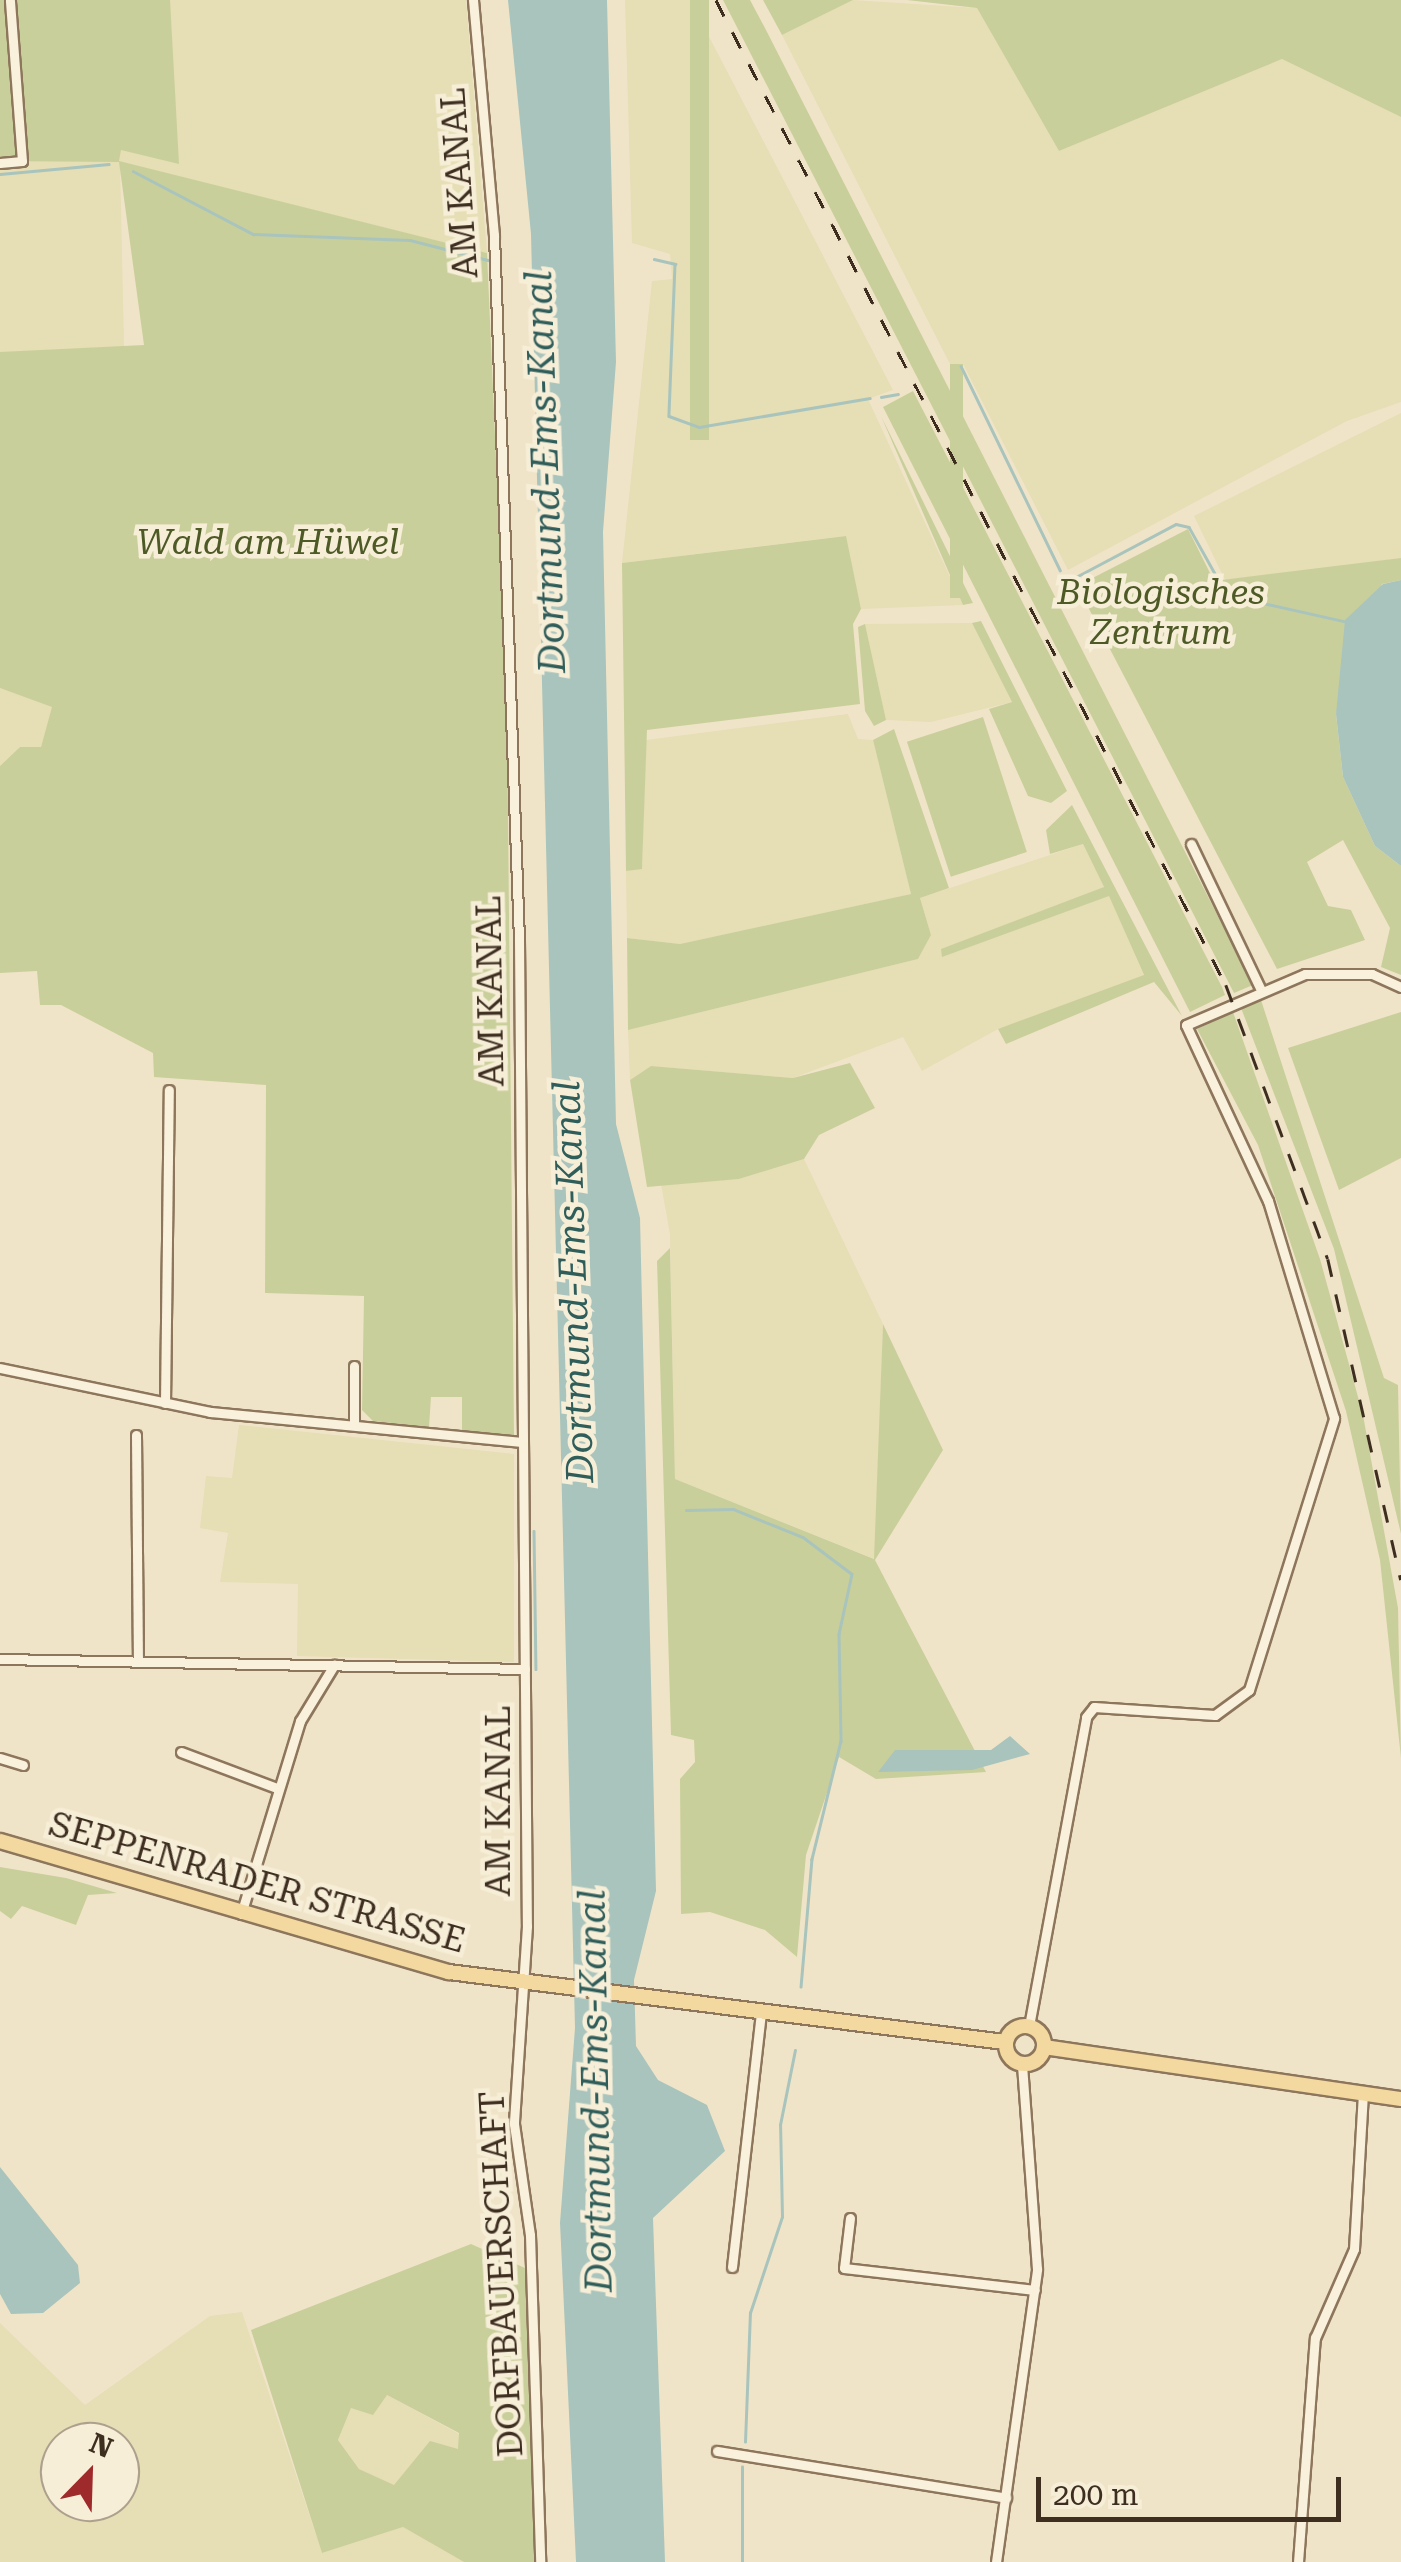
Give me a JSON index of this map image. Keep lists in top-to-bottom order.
{
  "streets": {
    "main road": ["SEPPENRADER STRASSE"],
    "street": ["AM KANAL", "DORFBAUERSCHAFT"]
  },
  "crossings": [
    ["AM KANAL", "SEPPENRADER STRASSE"],
    ["AM KANAL", "DORFBAUERSCHAFT"],
    ["SEPPENRADER STRASSE", "DORFBAUERSCHAFT"]
  ],
  "water": ["Dortmund-Ems-Kanal"],
  "parks": ["Wald am Hüwel", "Biologisches Zentrum"],
  "scale_bar": "200 m",
  "north": "top right"
}
